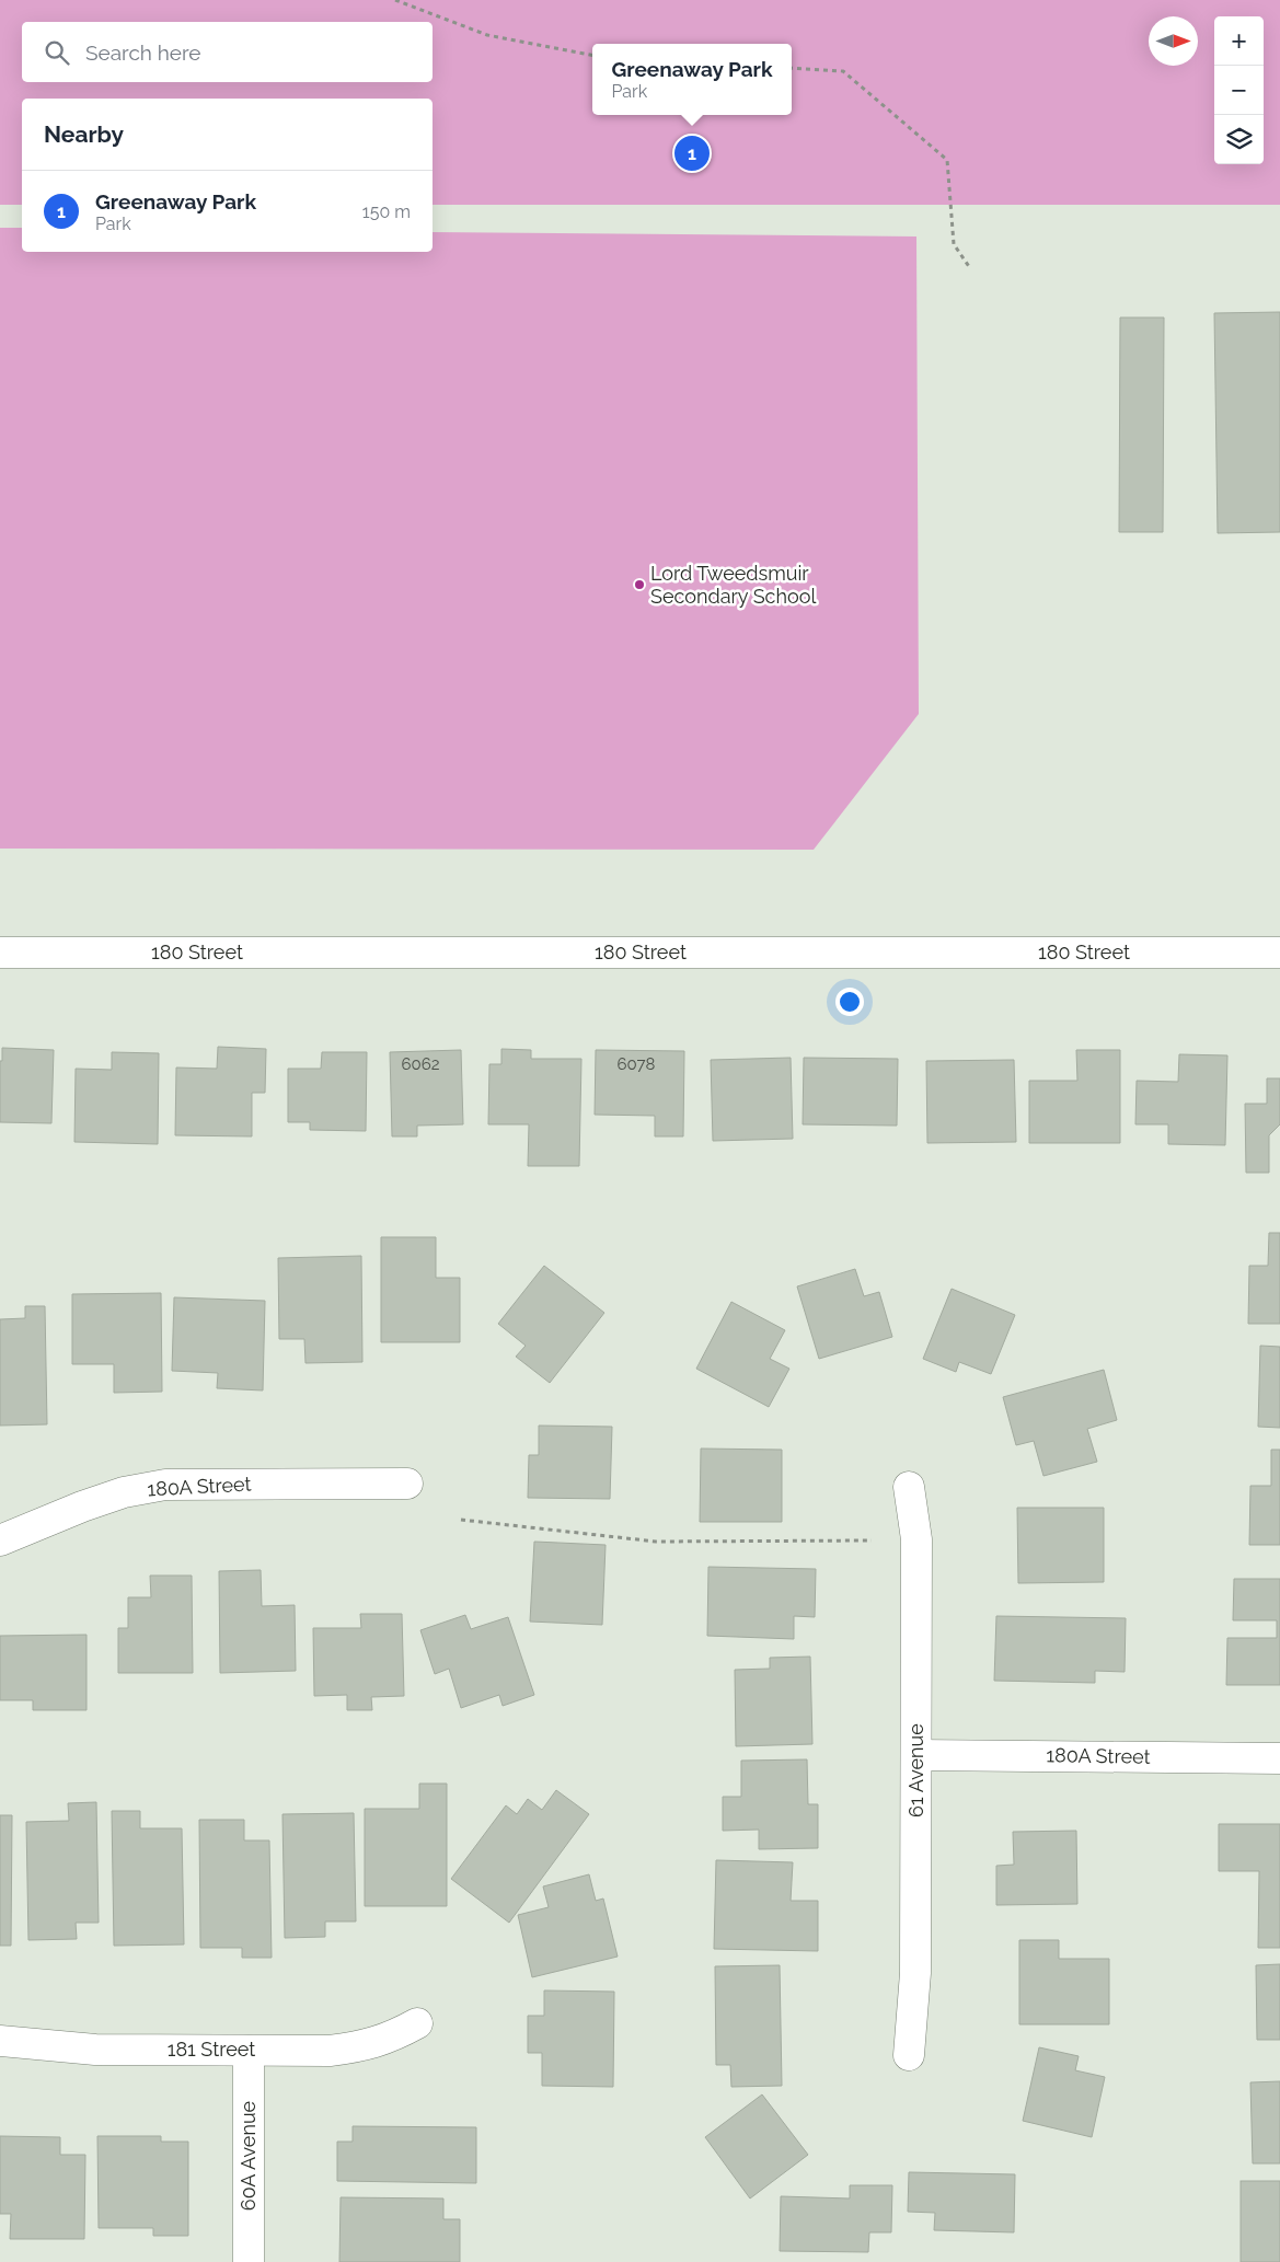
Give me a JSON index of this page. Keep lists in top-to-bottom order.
{
  "streets": {
    "street": [
      "180 Street",
      "180A Street",
      "61 Avenue",
      "181 Street",
      "60A Avenue"
    ]
  },
  "crossings": [
    ["180A Street", "61 Avenue"],
    ["181 Street", "60A Avenue"]
  ],
  "places": ["Lord Tweedsmuir Secondary School"],
  "house_numbers": ["6062", "6078"],
  "north": "right",
  "page": {
    "map_buttons": ["+", "−"],
    "search": "Search here",
    "popup": ["Greenaway Park", "Park"],
    "heading": "Nearby",
    "pins": "1",
    "list": [
      {
        "mark": "1",
        "name": "Greenaway Park",
        "note": "Park",
        "value": "150 m"
      }
    ]
  }
}
